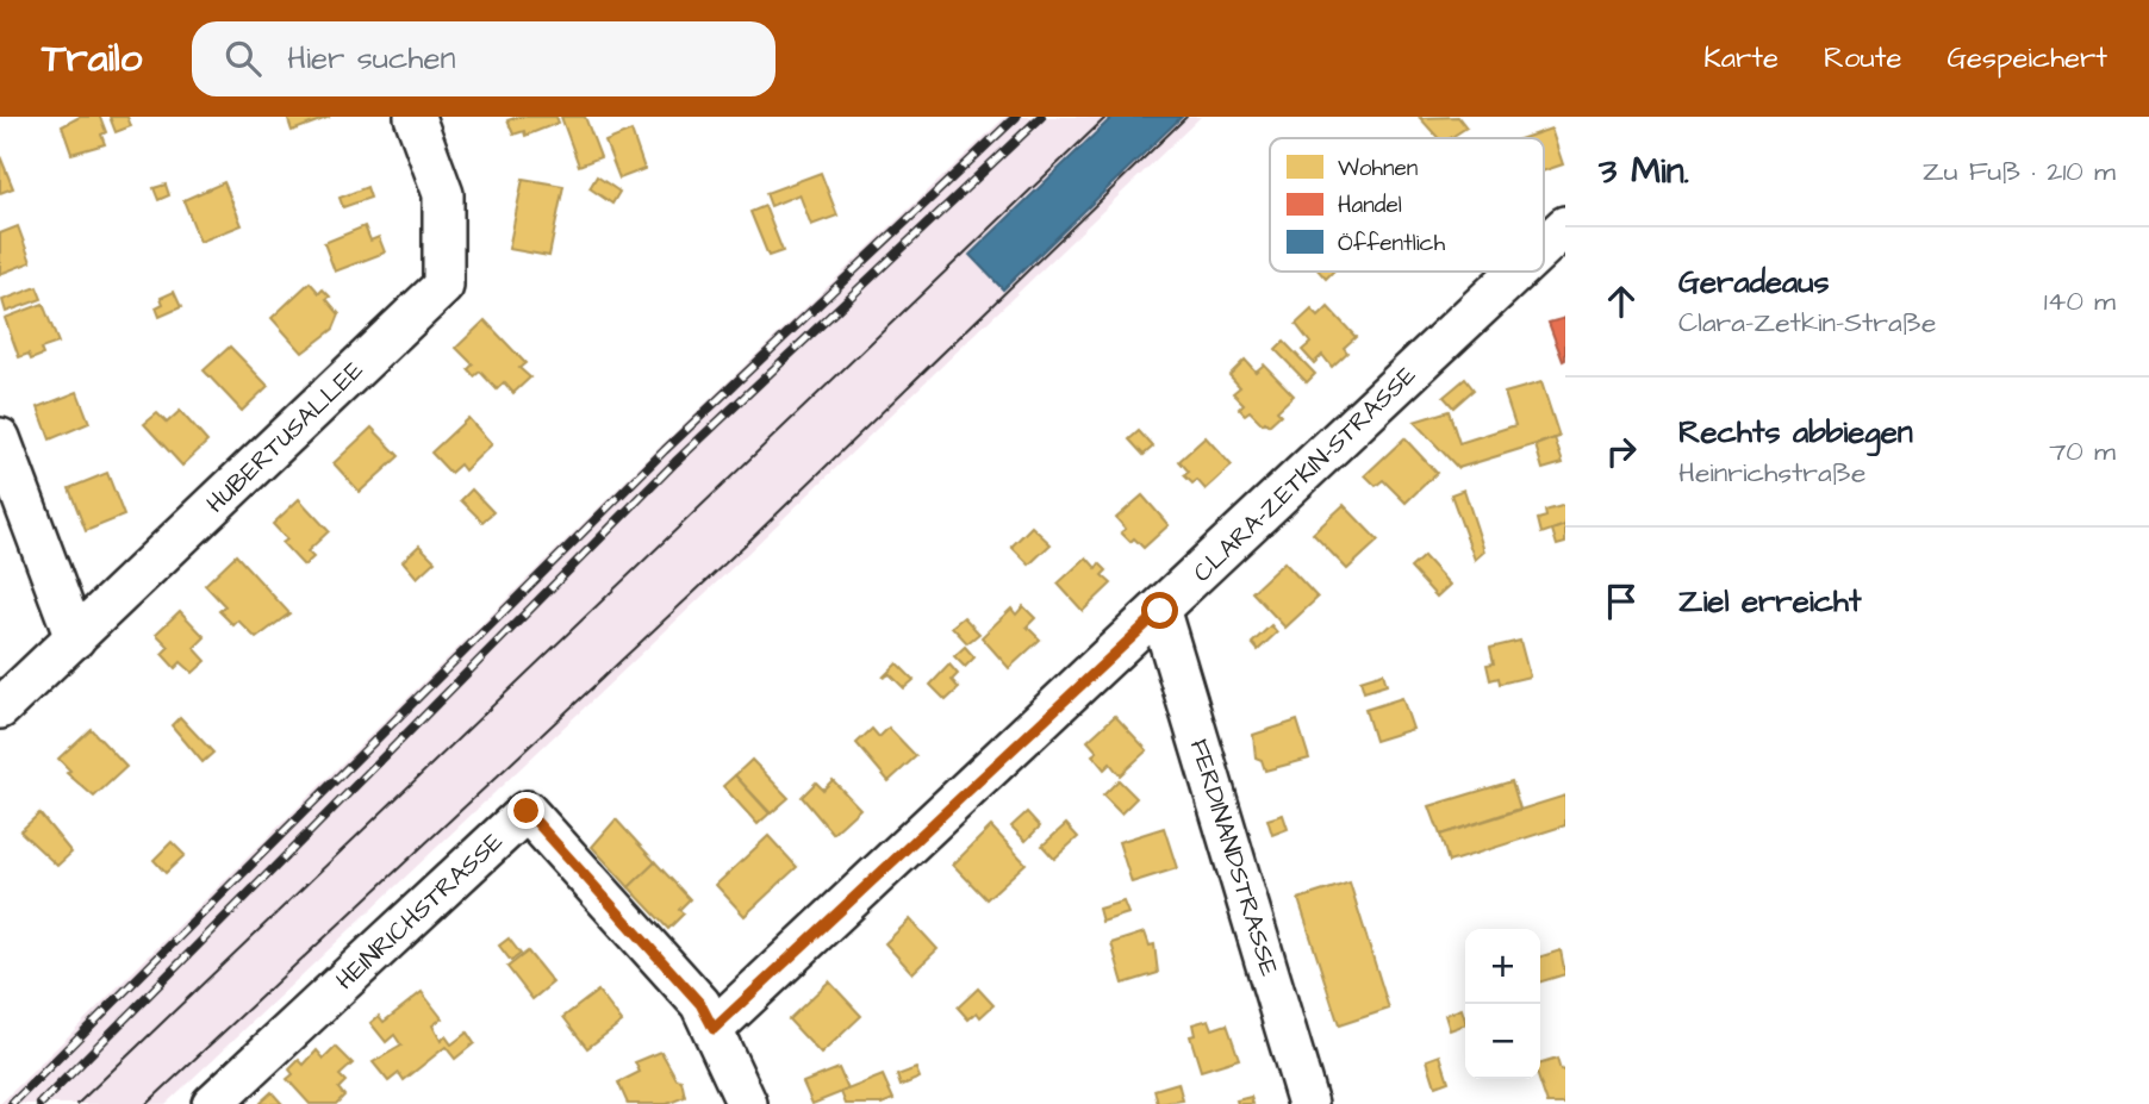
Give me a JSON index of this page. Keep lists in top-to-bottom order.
{
  "streets": {
    "street": [
      "HUBERTUSALLEE",
      "CLARA-ZETKIN-STRASSE",
      "FERDINANDSTRASSE",
      "HEINRICHSTRASSE"
    ]
  },
  "crossings": [
    ["CLARA-ZETKIN-STRASSE", "FERDINANDSTRASSE"],
    ["CLARA-ZETKIN-STRASSE", "HEINRICHSTRASSE"]
  ],
  "legend": ["Wohnen", "Handel", "Öffentlich"],
  "page": {
    "header": "Trailo",
    "search": "Hier suchen",
    "nav": ["Karte", "Route", "Gespeichert"],
    "heading": ["3 Min.", "Zu Fuß · 210 m"],
    "list": [
      ["Geradeaus", "Clara-Zetkin-Straße", "140 m"],
      ["Rechts abbiegen", "Heinrichstraße", "70 m"],
      "Ziel erreicht"
    ],
    "map_buttons": ["+", "−"]
  }
}
